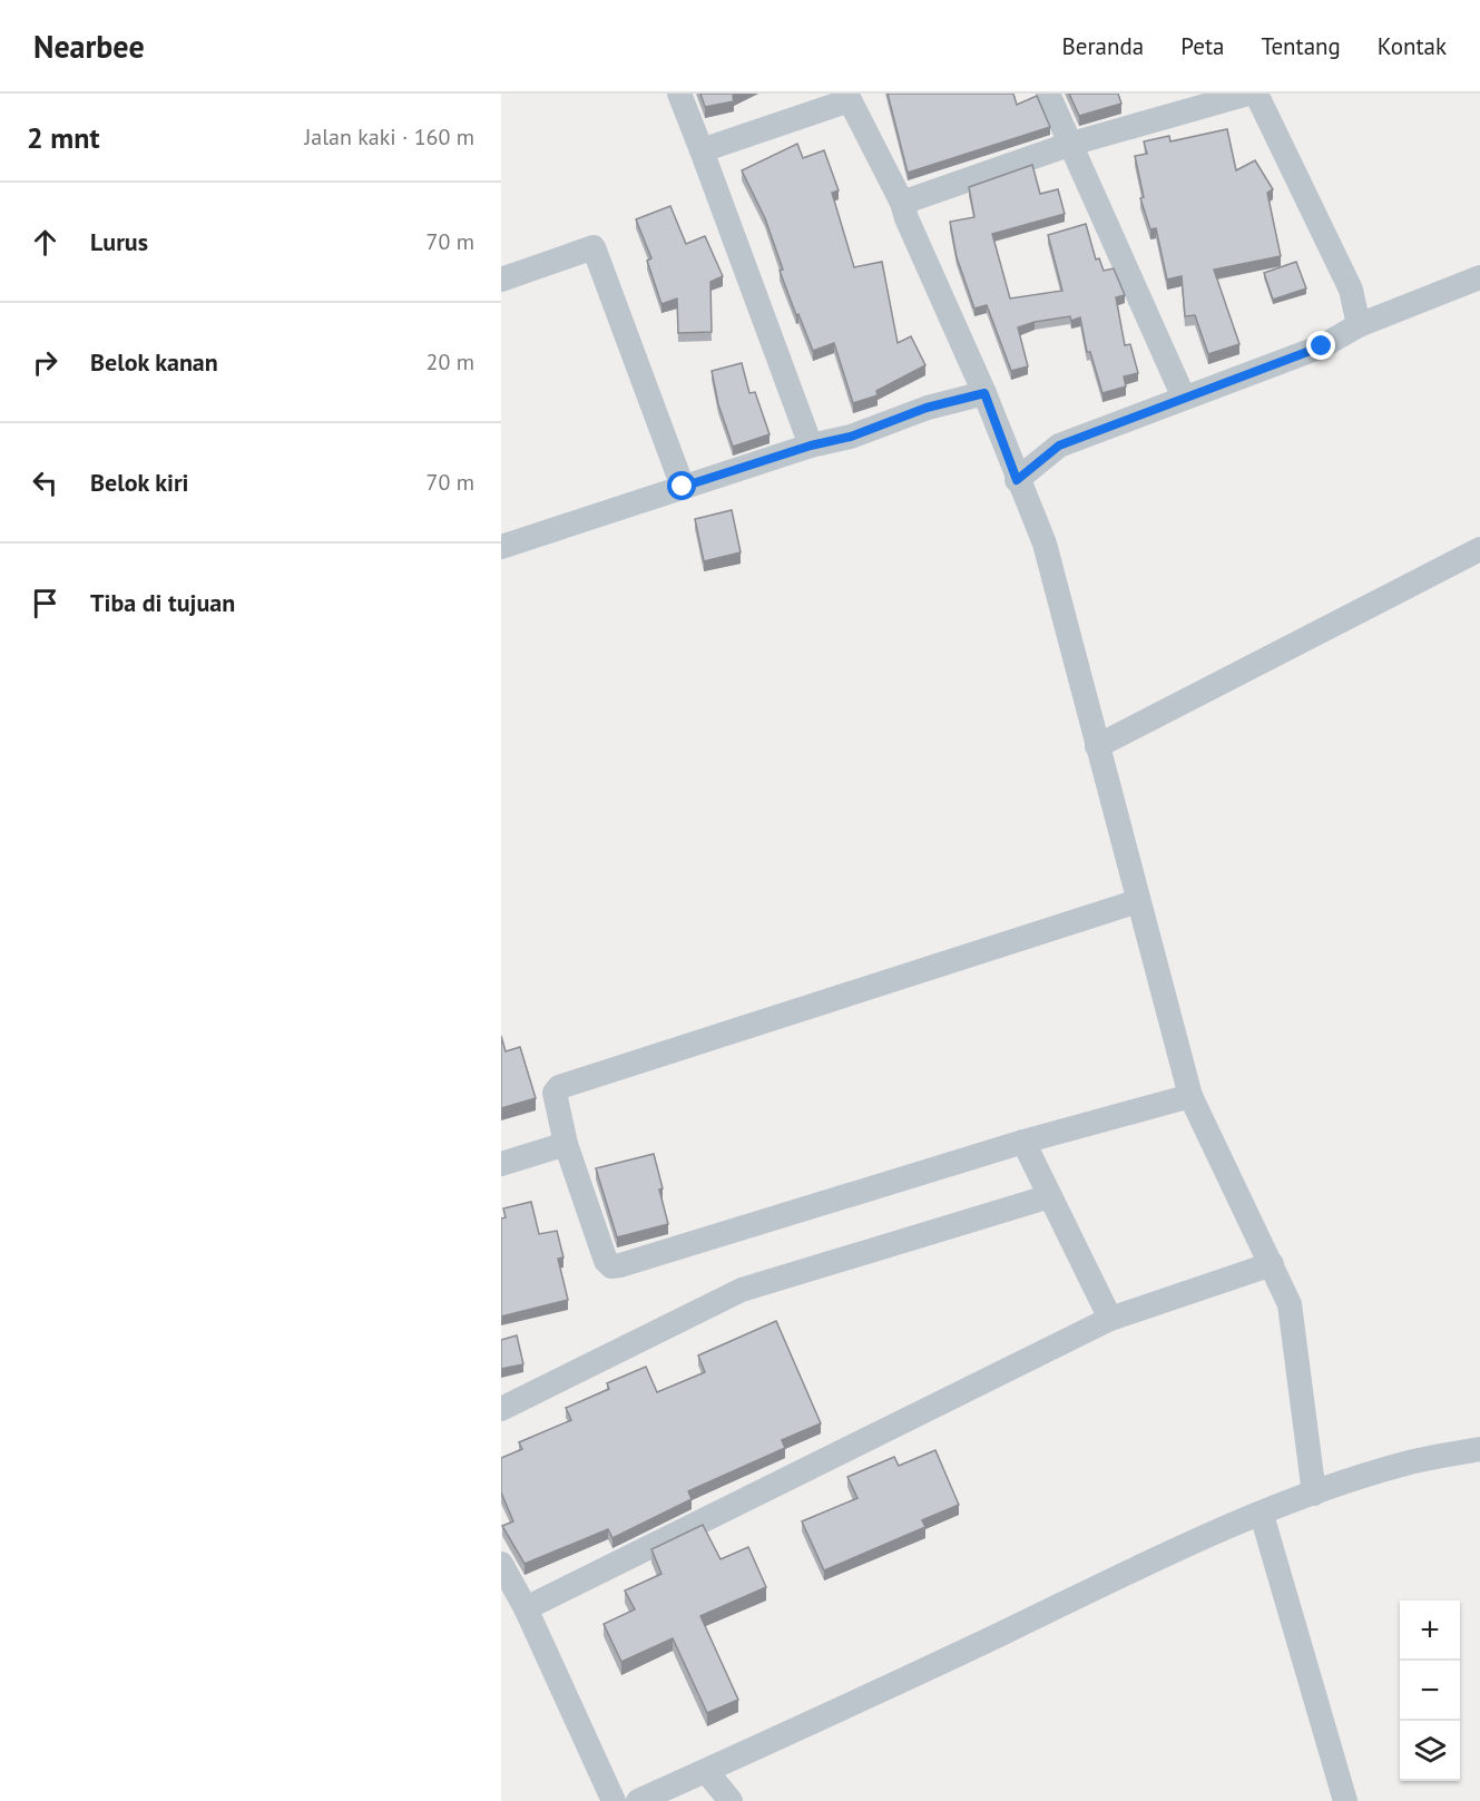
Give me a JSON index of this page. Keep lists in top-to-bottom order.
{
  "page": {
    "header": "Nearbee",
    "nav": [
      "Beranda",
      "Peta",
      "Tentang",
      "Kontak"
    ],
    "heading": ["2 mnt", "Jalan kaki · 160 m"],
    "list": [
      ["Lurus", "70 m"],
      ["Belok kanan", "20 m"],
      ["Belok kiri", "70 m"],
      "Tiba di tujuan"
    ],
    "map_buttons": ["+", "−"]
  }
}
